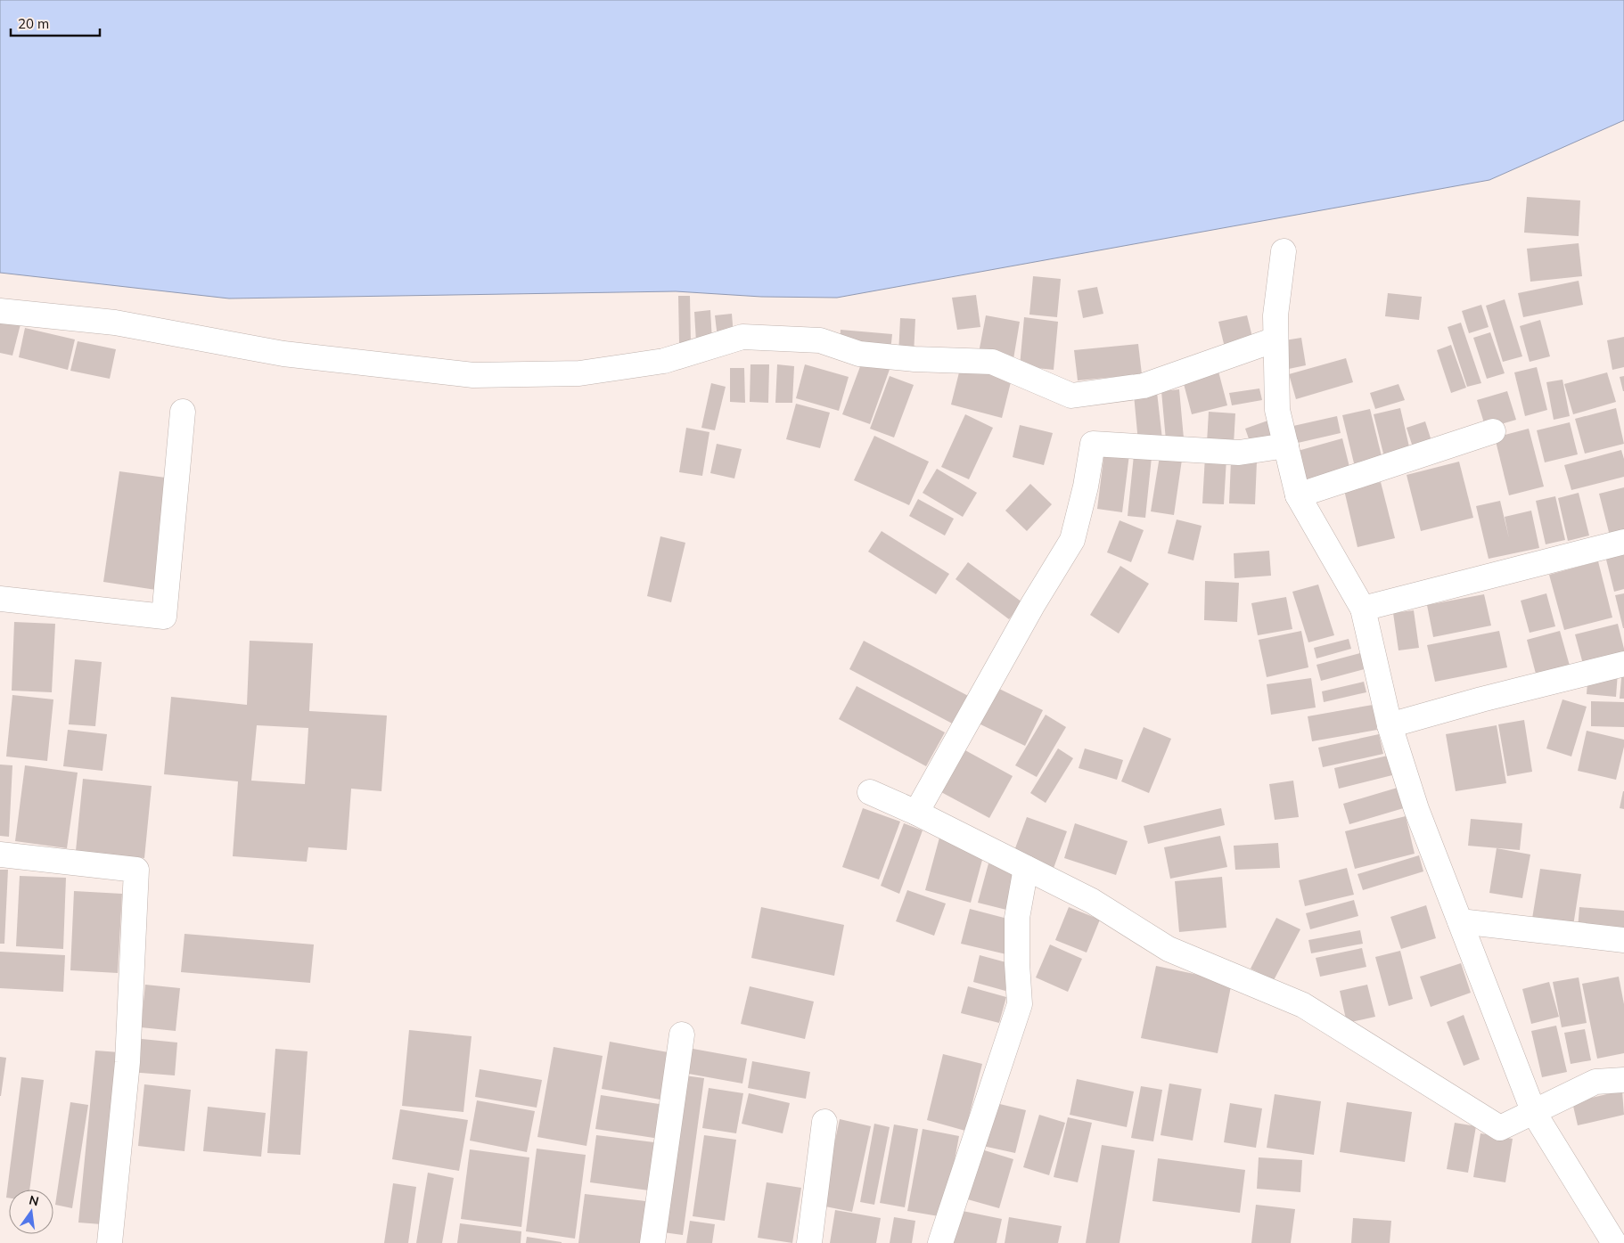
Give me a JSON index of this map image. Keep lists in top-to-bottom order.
{
  "scale_bar": "20 m",
  "north": "top"
}
